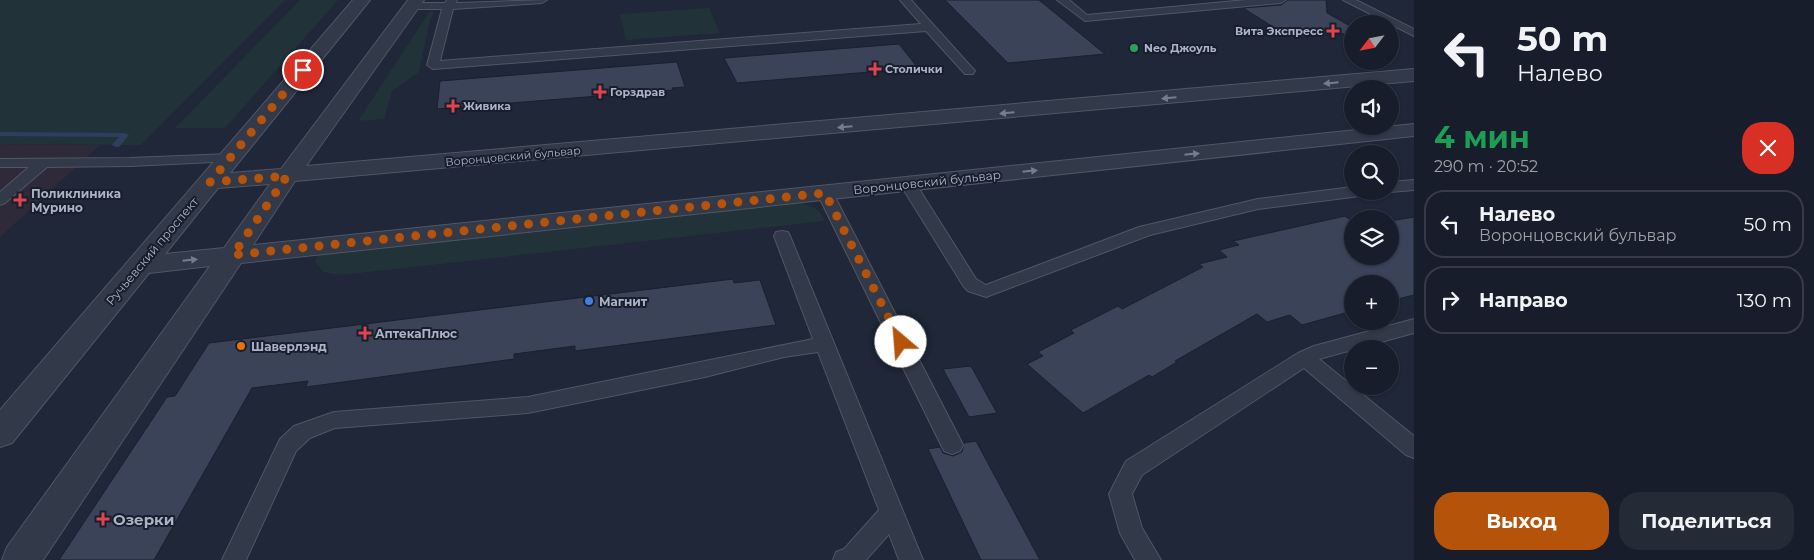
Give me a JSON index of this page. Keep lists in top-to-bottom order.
{
  "streets": {
    "street": ["Воронцовский бульвар", "Ручьевский проспект"]
  },
  "crossings": [
    ["Воронцовский бульвар", "Ручьевский проспект"]
  ],
  "places": {
    "health": [
      "Вита Экспресс",
      "Столички",
      "Горздрав",
      "Живика",
      "Поликлиника Мурино",
      "АптекаПлюс",
      "Озерки"
    ],
    "other": ["Neo Джоуль", "Магнит", "Шаверлэнд"]
  },
  "north": "bottom left",
  "page": {
    "turn": ["50 m", "Налево"],
    "map_buttons": ["+", "−"],
    "heading": ["4 мин", "290 m · 20:52"],
    "list": [
      {
        "name": "Налево",
        "note": "Воронцовский бульвар",
        "value": "50 m"
      },
      {
        "name": "Направо",
        "value": "130 m"
      }
    ],
    "buttons": ["Выход", "Поделиться"]
  }
}
